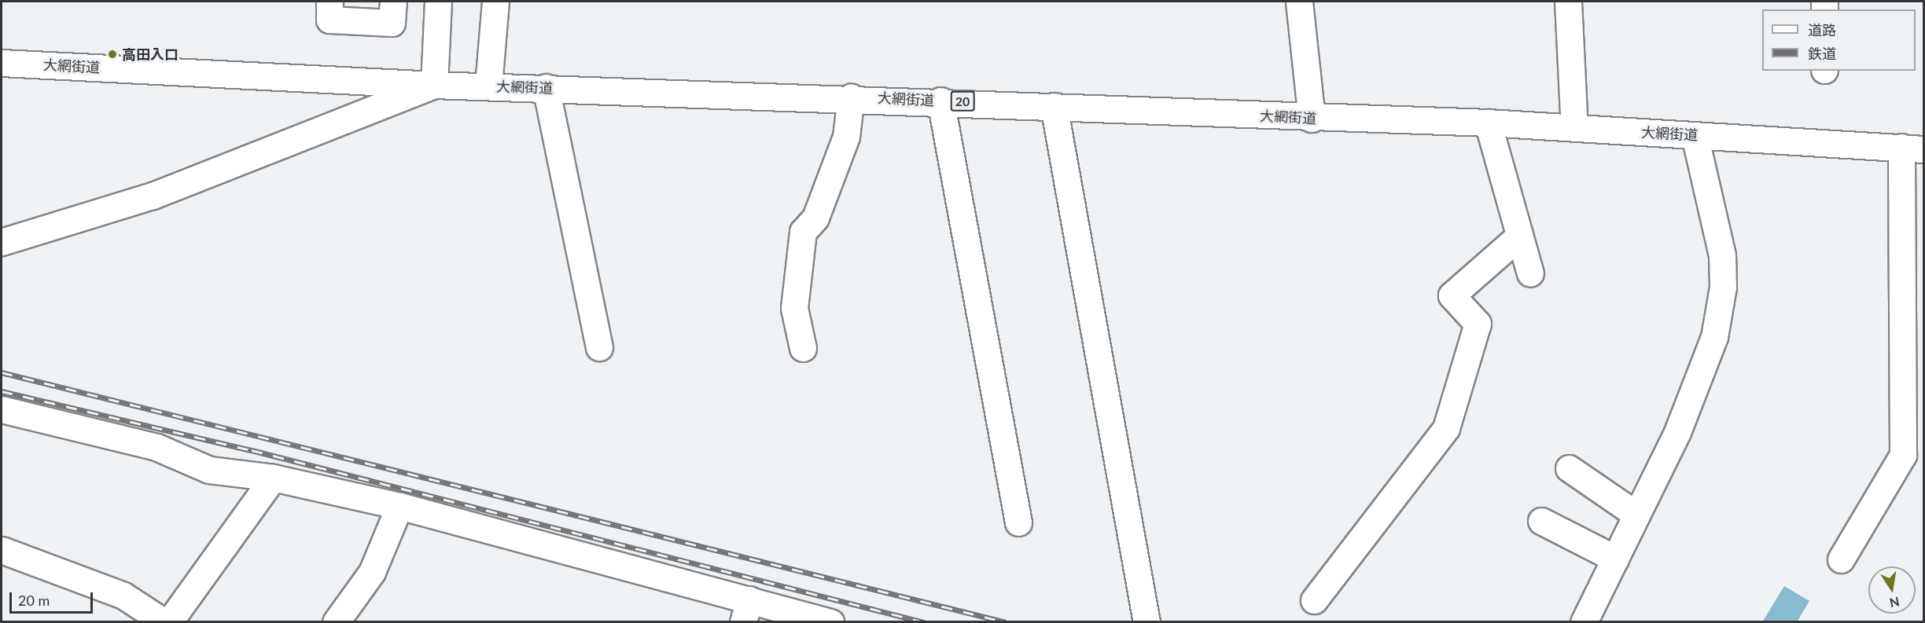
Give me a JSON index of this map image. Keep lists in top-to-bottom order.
{
  "streets": {
    "street": ["大網街道", "20"]
  },
  "places": ["高田入口"],
  "legend": ["道路", "鉄道"],
  "scale_bar": "20 m",
  "north": "bottom"
}
